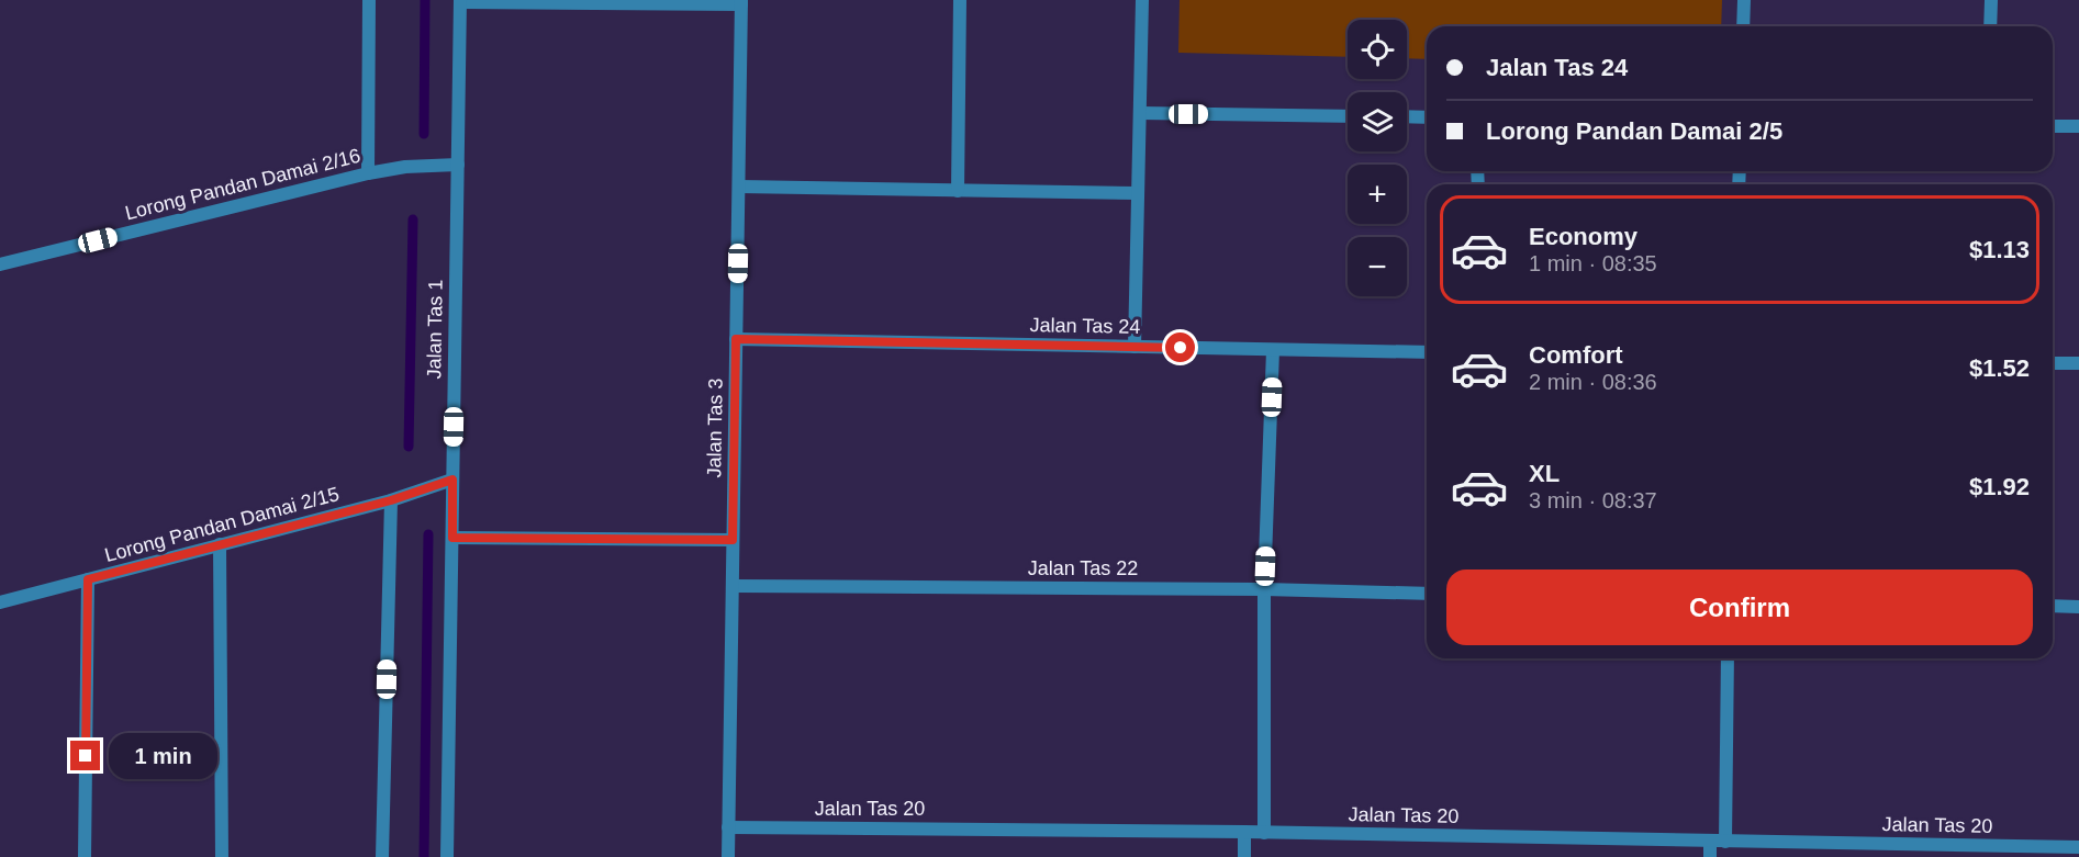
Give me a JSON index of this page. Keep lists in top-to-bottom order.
{
  "streets": {
    "street": [
      "Lorong Pandan Damai 2/16",
      "Jalan Tas 24",
      "Jalan Tas 1",
      "Jalan Tas 3",
      "Lorong Pandan Damai 2/15",
      "Jalan Tas 22",
      "Jalan Tas 20"
    ]
  },
  "crossings": [
    ["Lorong Pandan Damai 2/16", "Jalan Tas 1"],
    ["Jalan Tas 24", "Jalan Tas 3"],
    ["Jalan Tas 1", "Lorong Pandan Damai 2/15"],
    ["Jalan Tas 3", "Jalan Tas 22"],
    ["Jalan Tas 3", "Jalan Tas 20"]
  ],
  "page": {
    "map_buttons": ["+", "−"],
    "banner": ["Jalan Tas 24", "Lorong Pandan Damai 2/5"],
    "list": [
      {
        "name": "Economy",
        "note": "1 min · 08:35",
        "value": "$1.13"
      },
      {
        "name": "Comfort",
        "note": "2 min · 08:36",
        "value": "$1.52"
      },
      {
        "name": "XL",
        "note": "3 min · 08:37",
        "value": "$1.92"
      }
    ],
    "buttons": "Confirm",
    "bubble": "1 min"
  }
}
